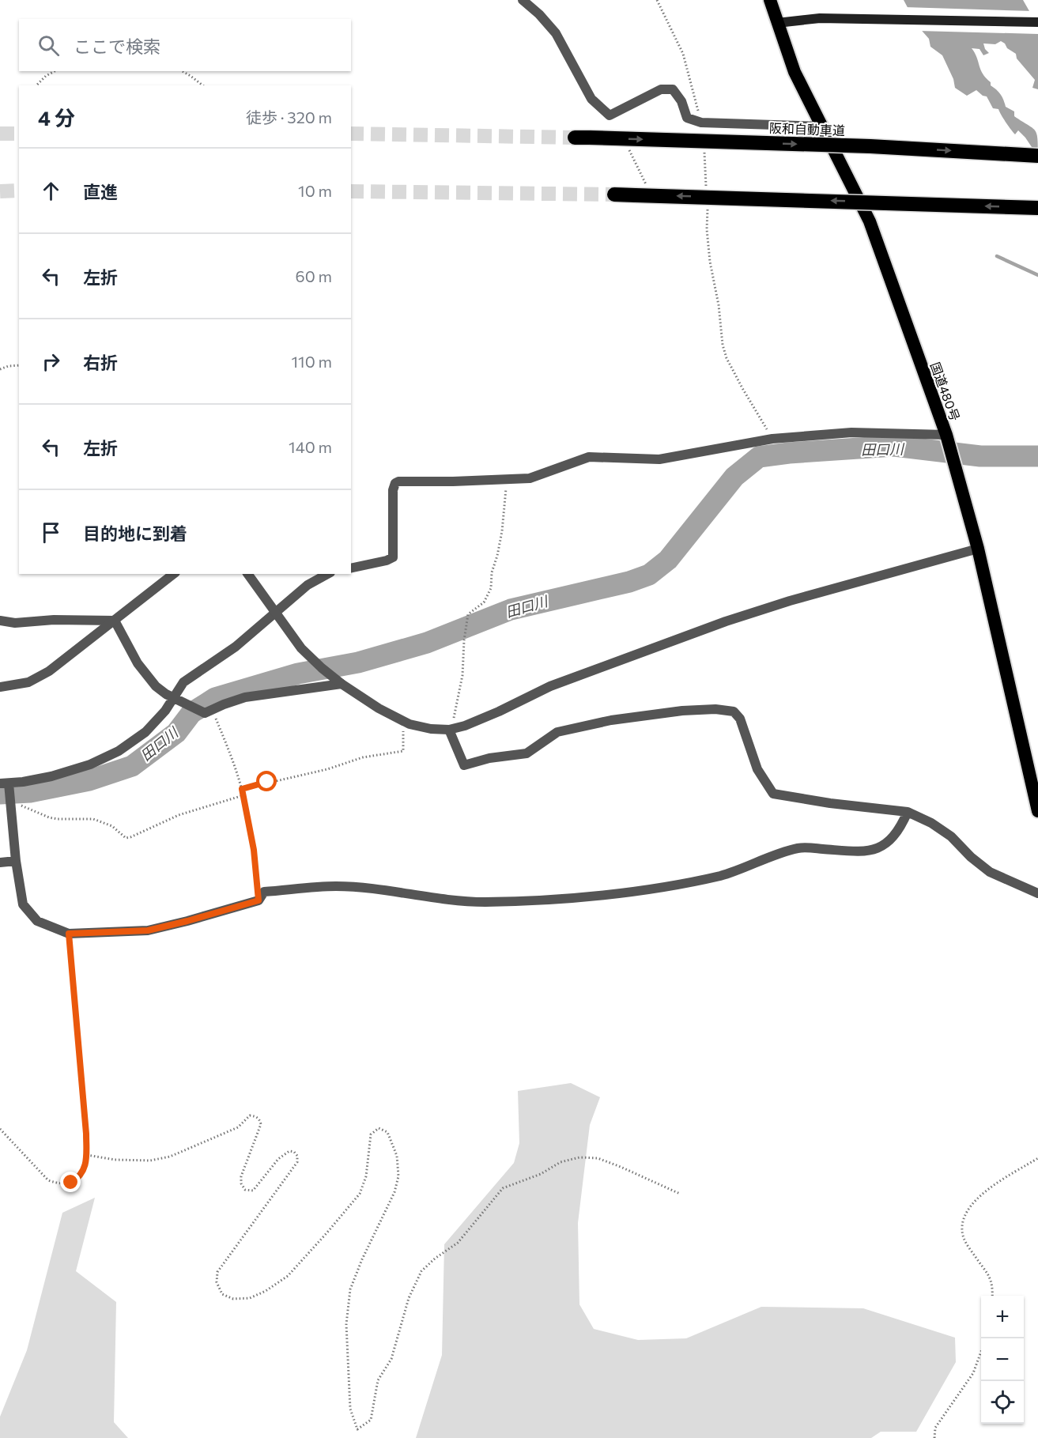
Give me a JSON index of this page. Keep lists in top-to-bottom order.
{
  "streets": {
    "highway": ["阪和自動車道", "国道480号"]
  },
  "water": ["田口川"],
  "page": {
    "search": "ここで検索",
    "heading": ["4 分", "徒歩 · 320 m"],
    "list": [
      ["直進", "10 m"],
      ["左折", "60 m"],
      ["右折", "110 m"],
      ["左折", "140 m"],
      "目的地に到着"
    ],
    "map_buttons": ["+", "−"]
  }
}
